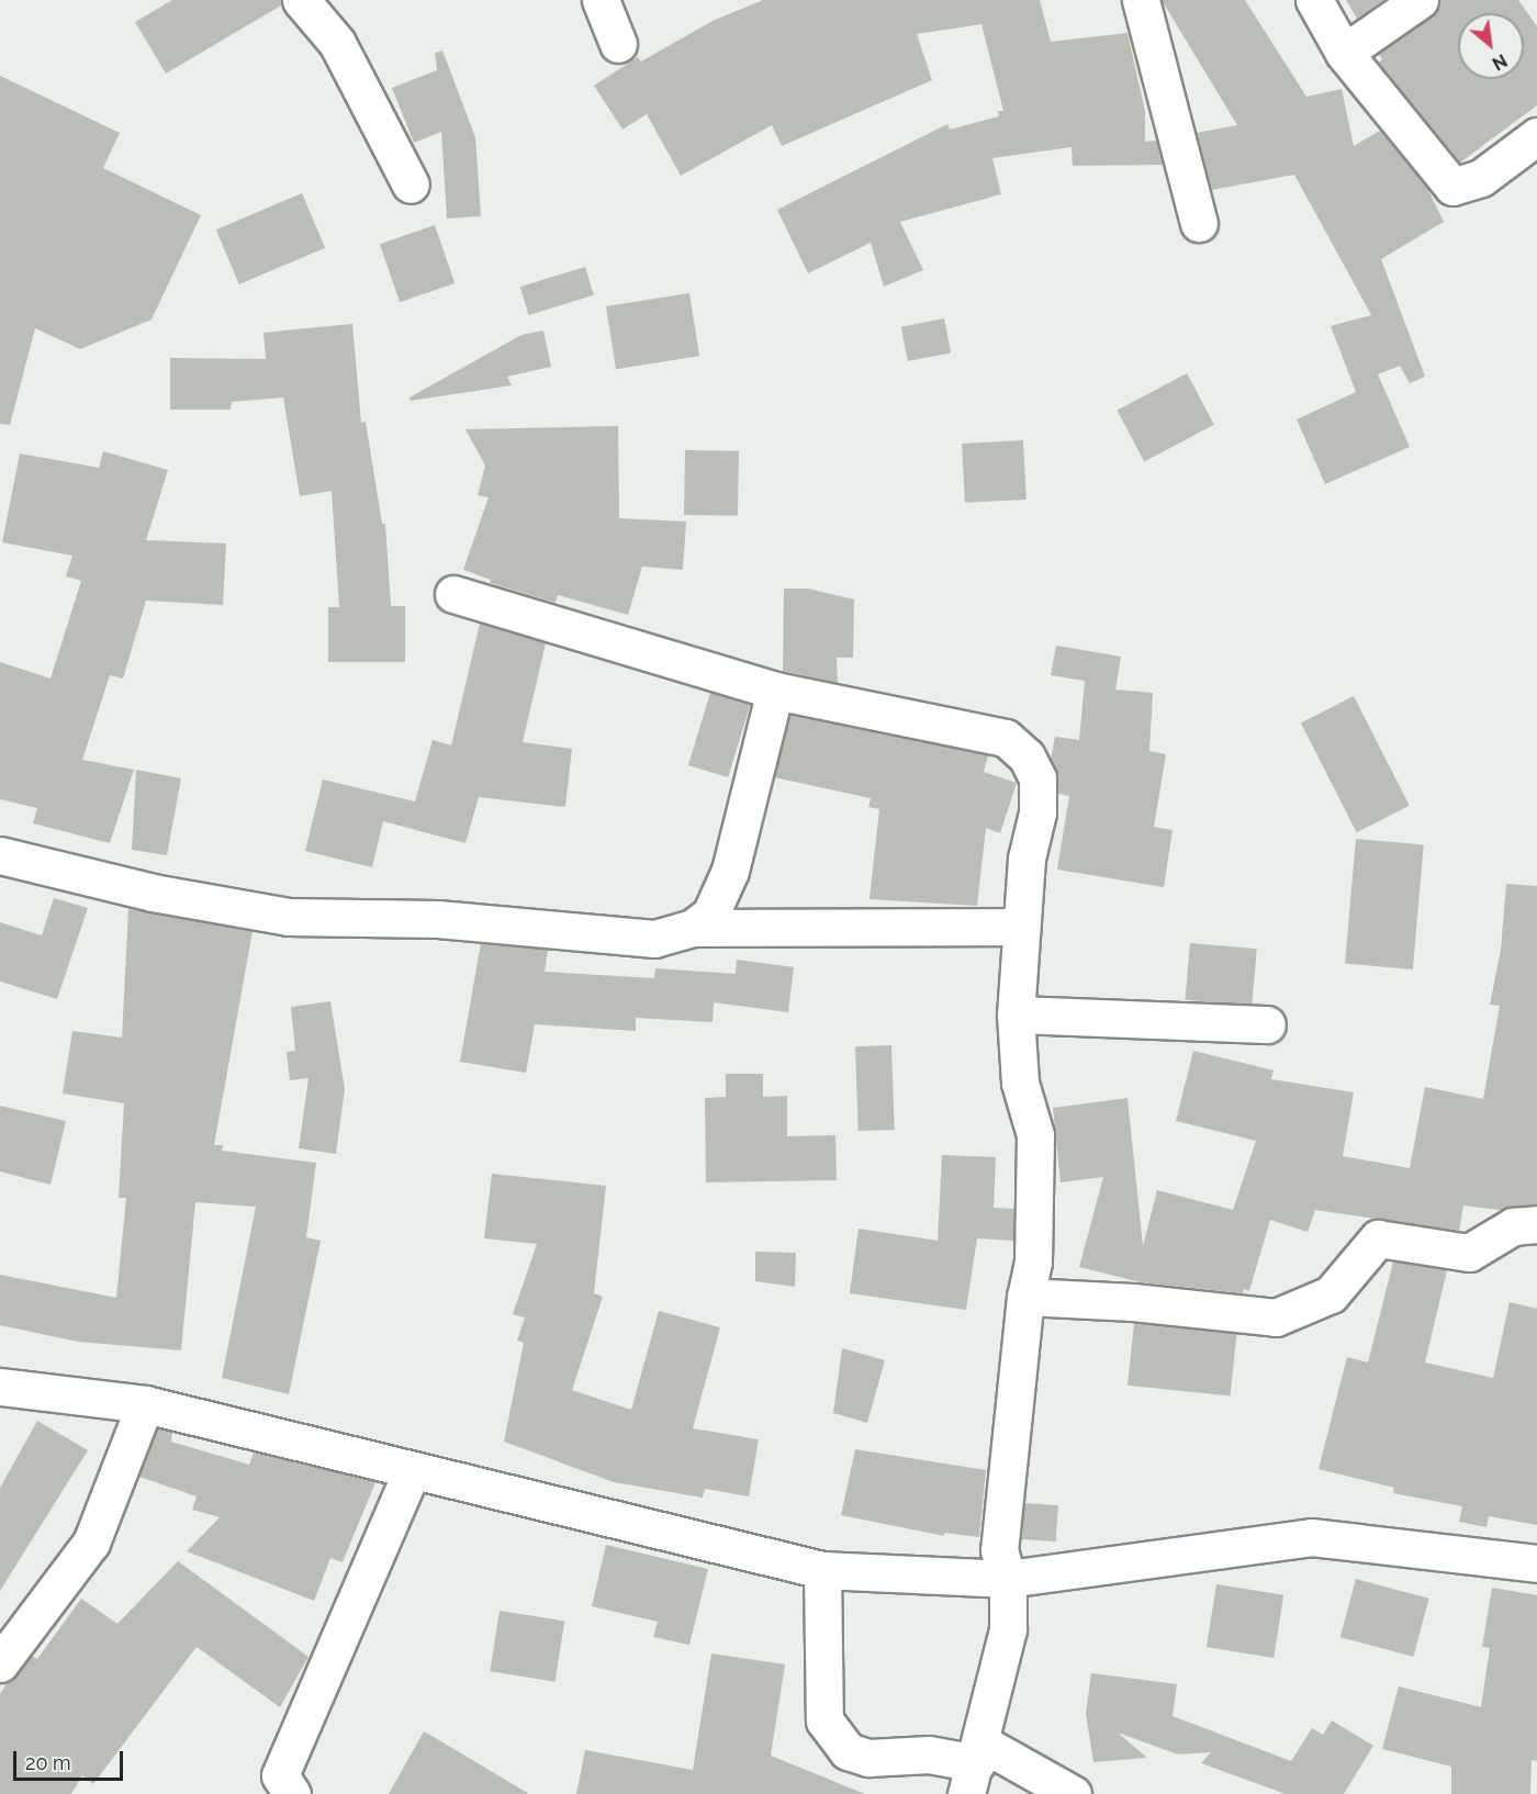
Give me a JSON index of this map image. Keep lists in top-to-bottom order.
{
  "scale_bar": "20 m",
  "north": "bottom right"
}
